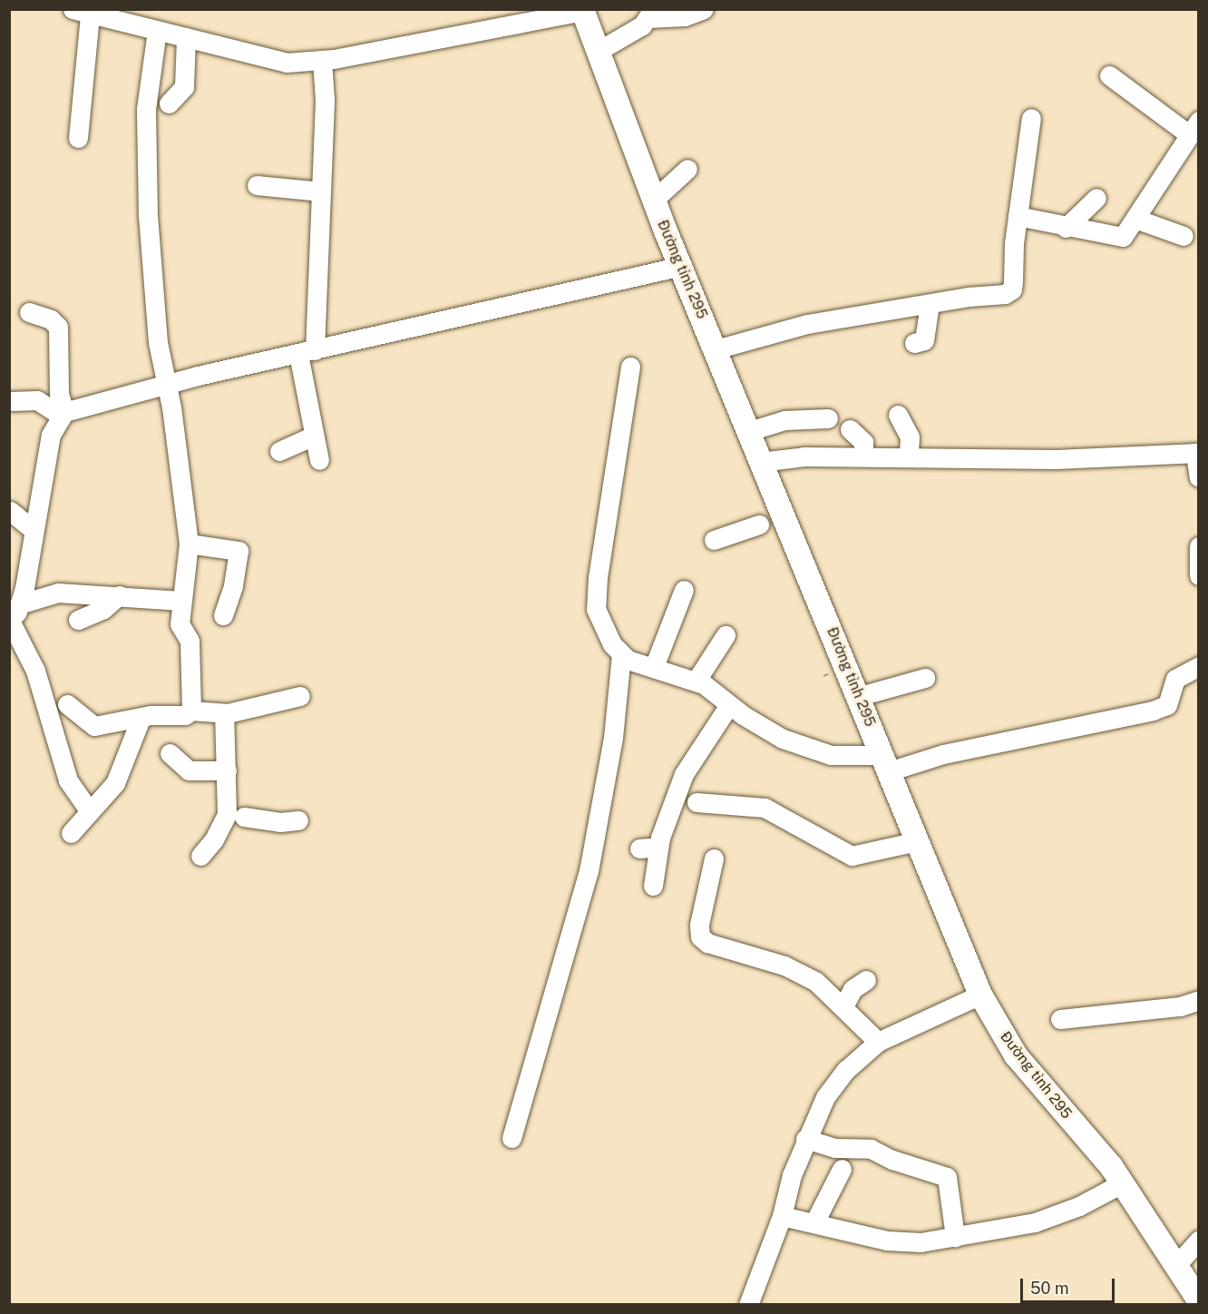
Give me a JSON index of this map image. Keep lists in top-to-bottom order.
{
  "streets": {
    "main road": ["Đường tỉnh 295"]
  },
  "scale_bar": "50 m"
}
